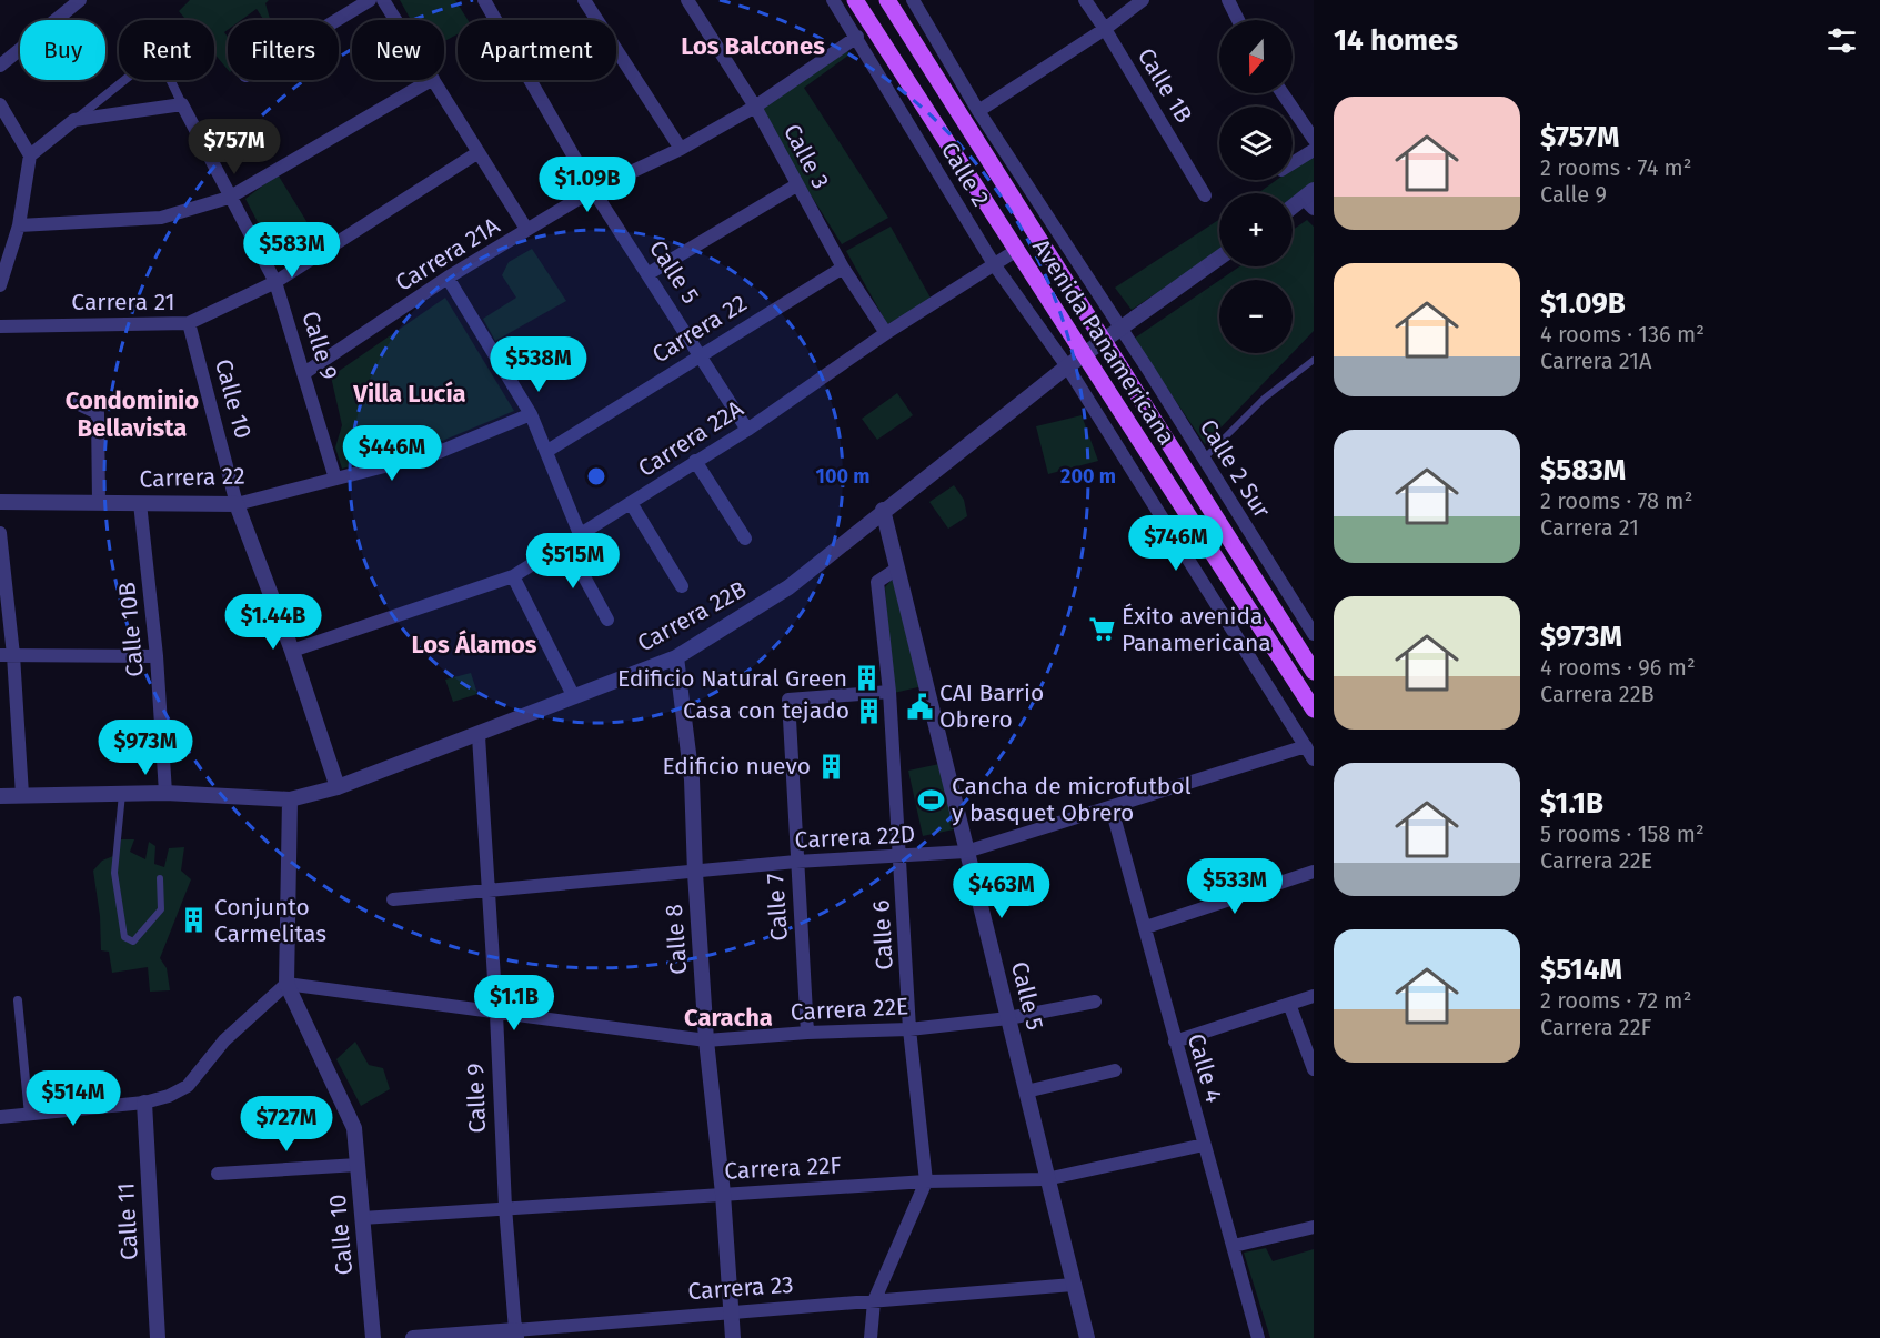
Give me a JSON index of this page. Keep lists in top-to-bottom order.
{
  "streets": {
    "main road": ["Avenida Panamericana"],
    "street": [
      "Calle 1B",
      "Calle 3",
      "Calle 2",
      "Carrera 21A",
      "Calle 5",
      "Carrera 21",
      "Carrera 22",
      "Calle 9",
      "Calle 10",
      "Carrera 22A",
      "Calle 2 Sur",
      "Carrera 22B",
      "Calle 10B",
      "Carrera 22D",
      "Calle 7",
      "Calle 6",
      "Calle 8",
      "Carrera 22E",
      "Calle 4",
      "Carrera 22F",
      "Calle 11",
      "Carrera 23"
    ]
  },
  "crossings": [
    ["Calle 3", "Carrera 21A"],
    ["Calle 3", "Carrera 22"],
    ["Calle 3", "Carrera 22A"],
    ["Calle 2", "Carrera 21A"],
    ["Calle 2", "Carrera 22A"],
    ["Calle 2", "Calle 2 Sur"],
    ["Calle 2", "Carrera 22B"],
    ["Calle 2", "Carrera 22D"],
    ["Carrera 21A", "Calle 5"],
    ["Carrera 21A", "Calle 9"],
    ["Calle 5", "Carrera 22"],
    ["Calle 5", "Carrera 22A"],
    ["Calle 5", "Carrera 22B"],
    ["Calle 5", "Carrera 22D"],
    ["Calle 5", "Calle 6"],
    ["Calle 5", "Carrera 22E"],
    ["Calle 5", "Carrera 22F"],
    ["Calle 5", "Carrera 23"],
    ["Carrera 21", "Calle 9"],
    ["Carrera 21", "Calle 10"],
    ["Carrera 22", "Calle 9"],
    ["Carrera 22", "Calle 10"],
    ["Carrera 22", "Calle 10B"],
    ["Avenida Panamericana", "Carrera 22A"],
    ["Avenida Panamericana", "Carrera 22B"],
    ["Calle 9", "Carrera 22B"],
    ["Calle 9", "Carrera 22D"],
    ["Calle 9", "Carrera 22E"],
    ["Calle 9", "Carrera 22F"],
    ["Calle 9", "Carrera 23"],
    ["Calle 10", "Carrera 22A"],
    ["Calle 10", "Carrera 22B"],
    ["Calle 10", "Carrera 22E"],
    ["Calle 10", "Carrera 22F"],
    ["Calle 2 Sur", "Carrera 22B"],
    ["Carrera 22B", "Calle 10B"],
    ["Carrera 22B", "Calle 8"],
    ["Carrera 22D", "Calle 7"],
    ["Carrera 22D", "Calle 6"],
    ["Carrera 22D", "Calle 8"],
    ["Carrera 22D", "Calle 4"],
    ["Calle 7", "Calle 6"],
    ["Calle 7", "Carrera 22E"],
    ["Calle 6", "Carrera 22E"],
    ["Calle 6", "Carrera 22F"],
    ["Calle 6", "Carrera 23"],
    ["Calle 8", "Carrera 22E"],
    ["Calle 8", "Carrera 22F"],
    ["Calle 8", "Carrera 23"],
    ["Calle 4", "Carrera 22F"]
  ],
  "districts": [
    "Los Balcones",
    "Villa Lucía",
    "Condominio Bellavista",
    "Los Álamos",
    "Caracha"
  ],
  "places": {
    "supermarket": ["Éxito avenida Panamericana"],
    "building": [
      "Edificio Natural Green",
      "Casa con tejado",
      "Edificio nuevo",
      "Conjunto Carmelitas"
    ],
    "public building": ["CAI Barrio Obrero"],
    "sports": ["Cancha de microfutbol y basquet Obrero"]
  },
  "north": "bottom",
  "page": {
    "heading": "14 homes",
    "map_buttons": ["+", "−"],
    "chip": [
      "Buy",
      "Rent",
      "Filters",
      "New",
      "Apartment"
    ],
    "list": [
      {
        "name": "$757M",
        "note": "2 rooms · 74 m² · Calle 9"
      },
      {
        "name": "$1.09B",
        "note": "4 rooms · 136 m² · Carrera 21A"
      },
      {
        "name": "$583M",
        "note": "2 rooms · 78 m² · Carrera 21"
      },
      {
        "name": "$973M",
        "note": "4 rooms · 96 m² · Carrera 22B"
      },
      {
        "name": "$1.1B",
        "note": "5 rooms · 158 m² · Carrera 22E"
      },
      {
        "name": "$514M",
        "note": "2 rooms · 72 m² · Carrera 22F"
      }
    ],
    "price": [
      "$757M",
      "$1.09B",
      "$583M",
      "$538M",
      "$446M",
      "$746M",
      "$515M",
      "$1.44B",
      "$973M",
      "$533M",
      "$463M",
      "$1.1B",
      "$514M",
      "$727M"
    ]
  },
  "rings": ["100 m", "200 m"]
}
